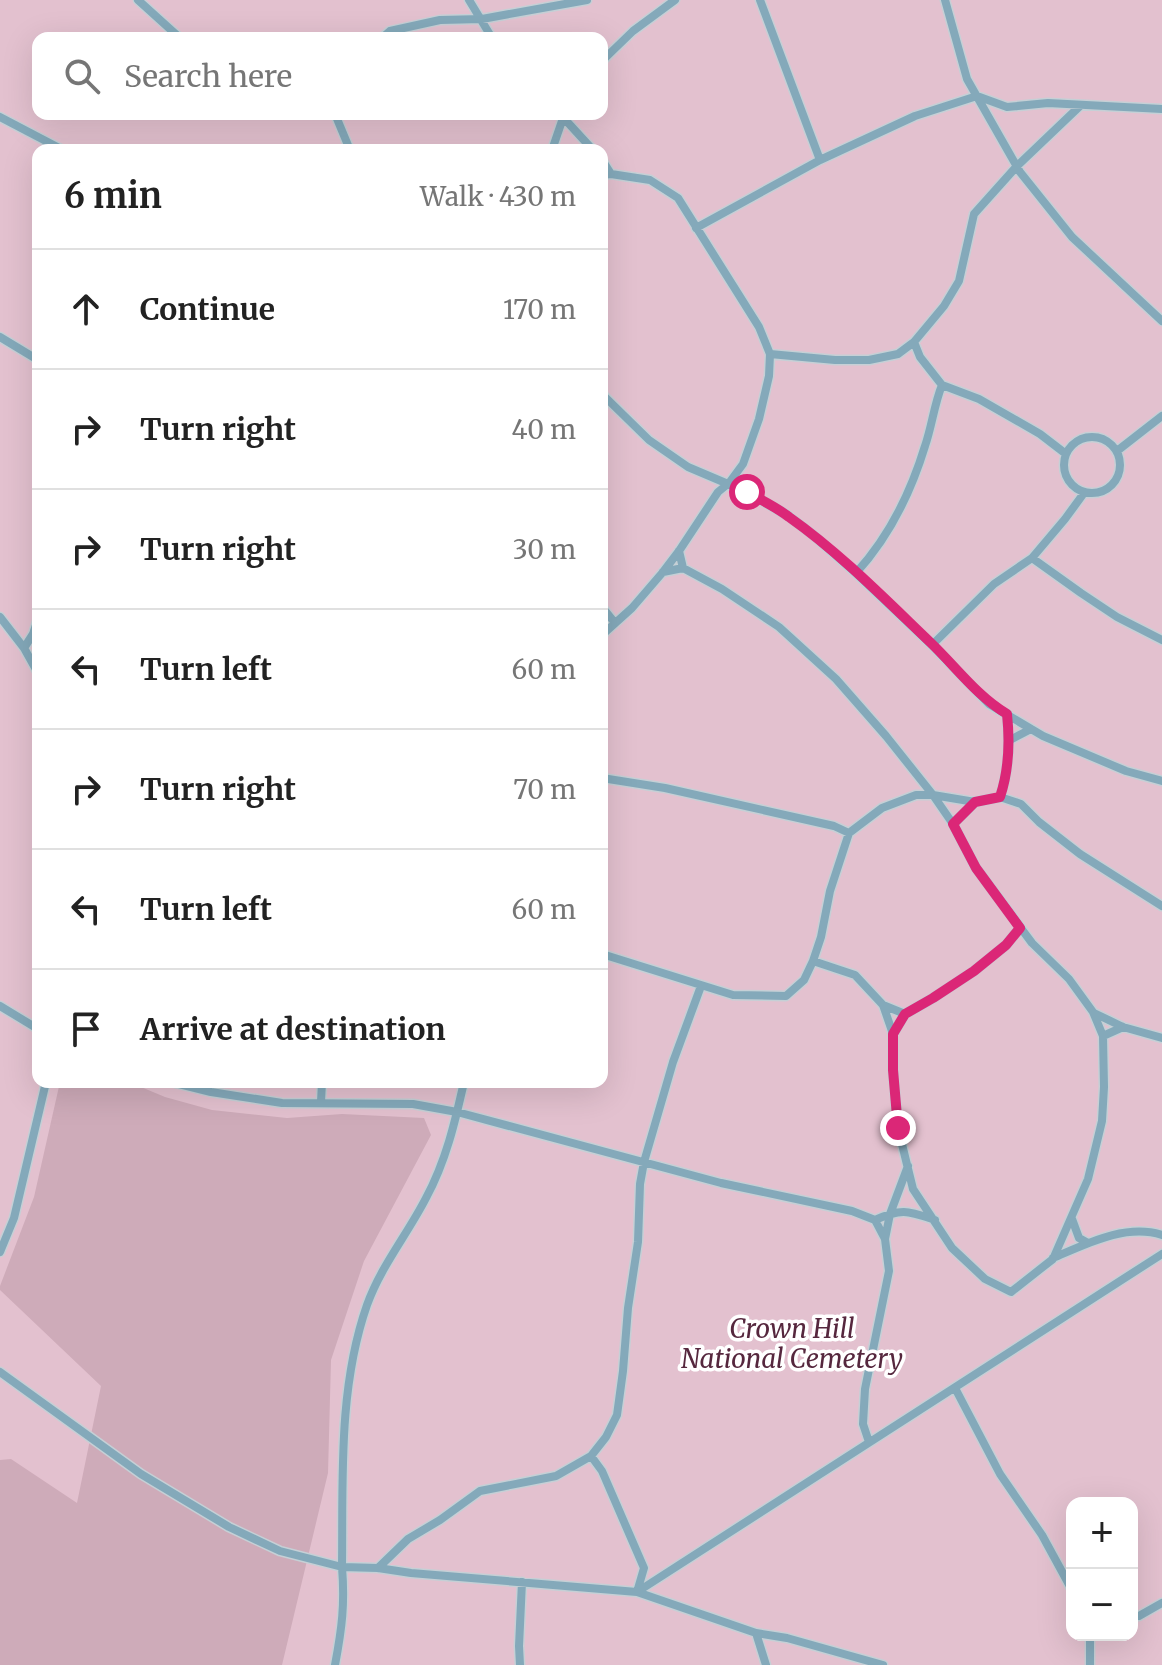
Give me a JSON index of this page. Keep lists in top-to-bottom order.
{
  "parks": ["Crown Hill National Cemetery"],
  "page": {
    "search": "Search here",
    "heading": ["6 min", "Walk · 430 m"],
    "list": [
      ["Continue", "170 m"],
      ["Turn right", "40 m"],
      ["Turn right", "30 m"],
      ["Turn left", "60 m"],
      ["Turn right", "70 m"],
      ["Turn left", "60 m"],
      "Arrive at destination"
    ],
    "map_buttons": ["+", "−"]
  }
}
